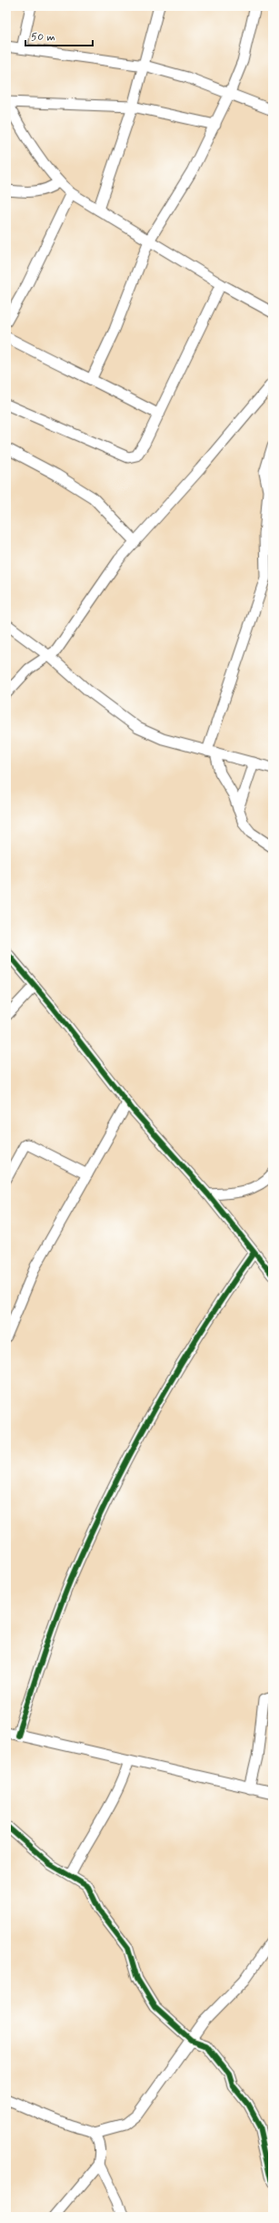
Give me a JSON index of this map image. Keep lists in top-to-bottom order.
{
  "scale_bar": "50 m"
}
